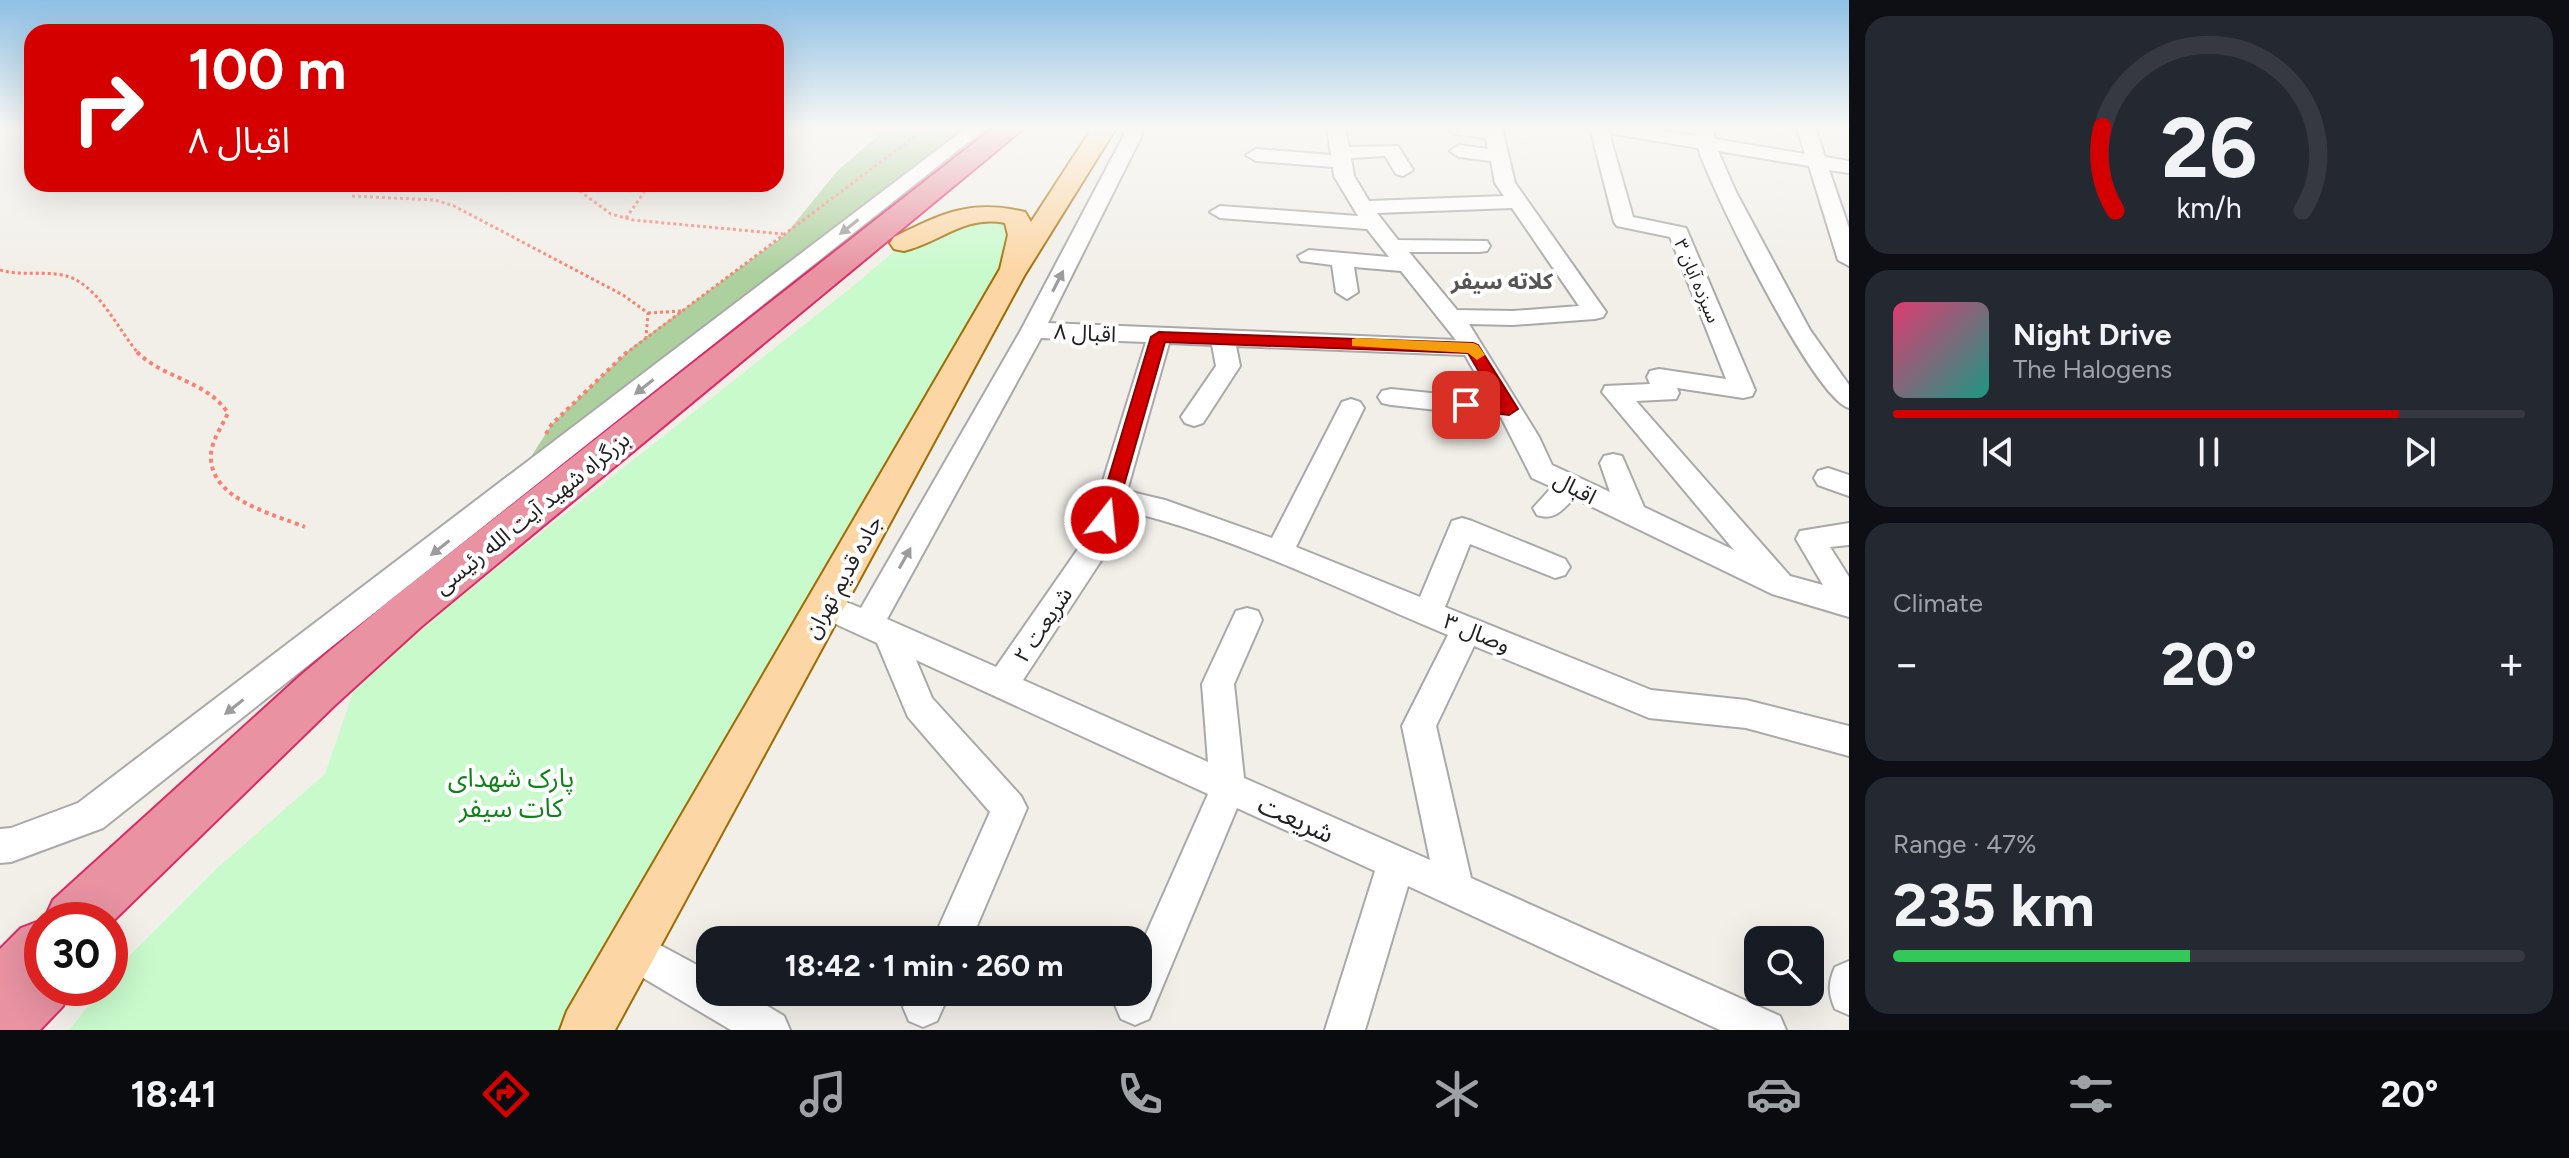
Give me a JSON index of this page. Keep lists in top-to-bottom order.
{
  "streets": {
    "highway": ["بزرگراه شهید آیت الله رئیسی"],
    "main road": ["جاده قدیم تهران"],
    "street": [
      "سیزده آبان ۳",
      "اقبال ۸",
      "اقبال",
      "شریعت ۲",
      "وصال ۳",
      "شریعت"
    ]
  },
  "crossings": [
    ["سیزده آبان ۳", "اقبال"],
    ["اقبال ۸", "اقبال"],
    ["اقبال ۸", "شریعت ۲"],
    ["جاده قدیم تهران", "شریعت"],
    ["شریعت ۲", "وصال ۳"],
    ["شریعت ۲", "شریعت"]
  ],
  "districts": ["کلاته سیفر"],
  "parks": ["پارک شهدای کات سیفر"],
  "page": {
    "turn": ["100 m", "اقبال ۸"],
    "song": ["Night Drive", "The Halogens"],
    "tile": [
      "Climate",
      ["Range · 47%", "235 km"]
    ],
    "heat": ["−", "20°", "+"],
    "limit": "30",
    "trip": "18:42 · 1 min · 260 m",
    "tabs": ["18:41", "20°"],
    "gauge": ["26", "km/h"]
  }
}
